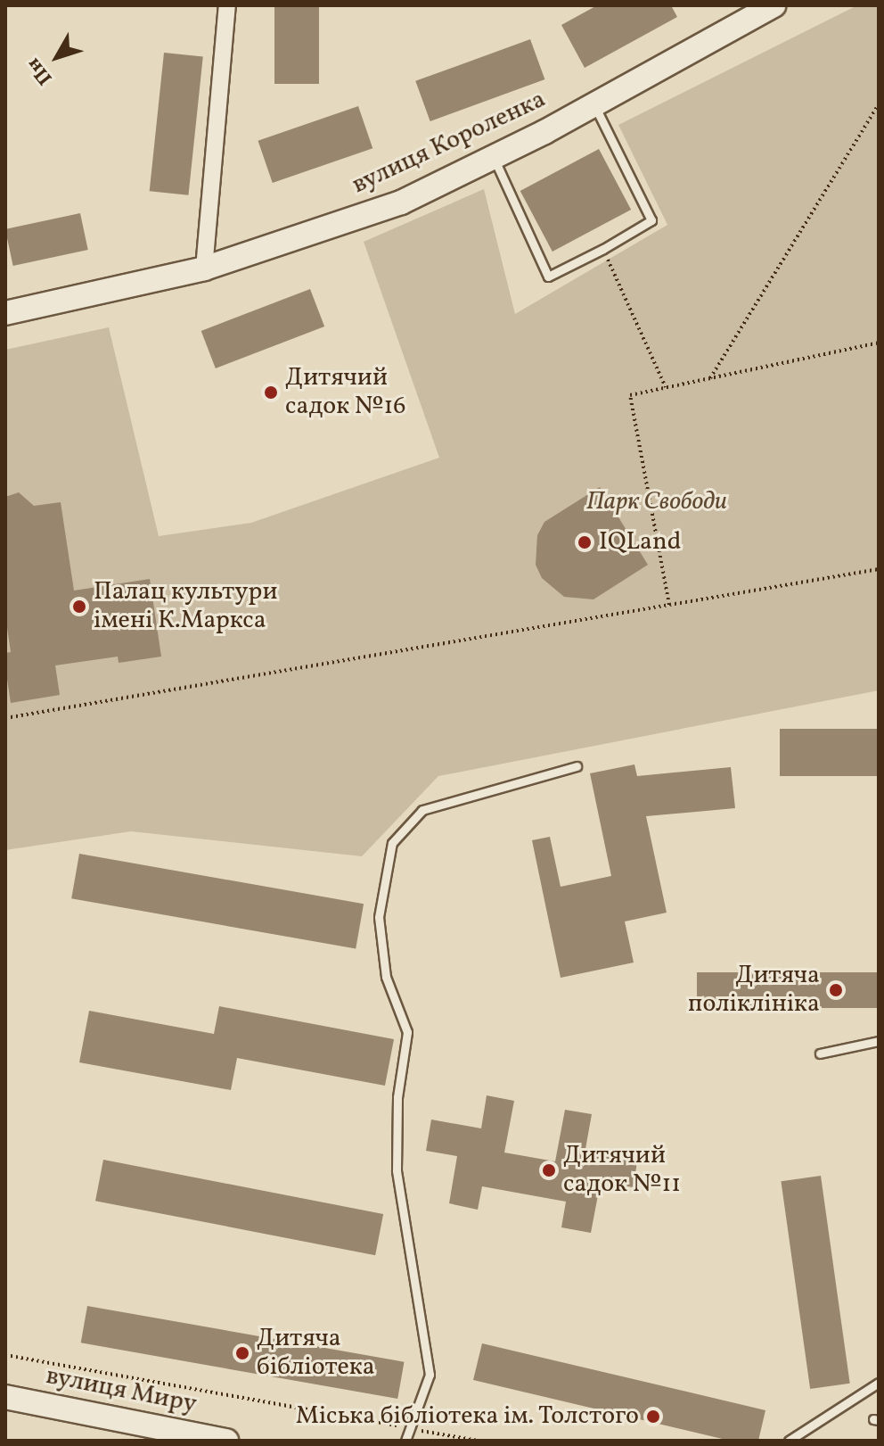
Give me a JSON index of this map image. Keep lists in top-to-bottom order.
{
  "streets": {
    "main road": ["вулиця Короленка", "вулиця Миру"]
  },
  "parks": ["Парк Свободи"],
  "places": [
    "Дитячий садок №16",
    "IQLand",
    "Палац культури імені К.Маркса",
    "Дитяча поліклініка",
    "Дитячий садок №11",
    "Дитяча бібліотека",
    "Міська бібліотека ім. Толстого"
  ],
  "north": "bottom left"
}
